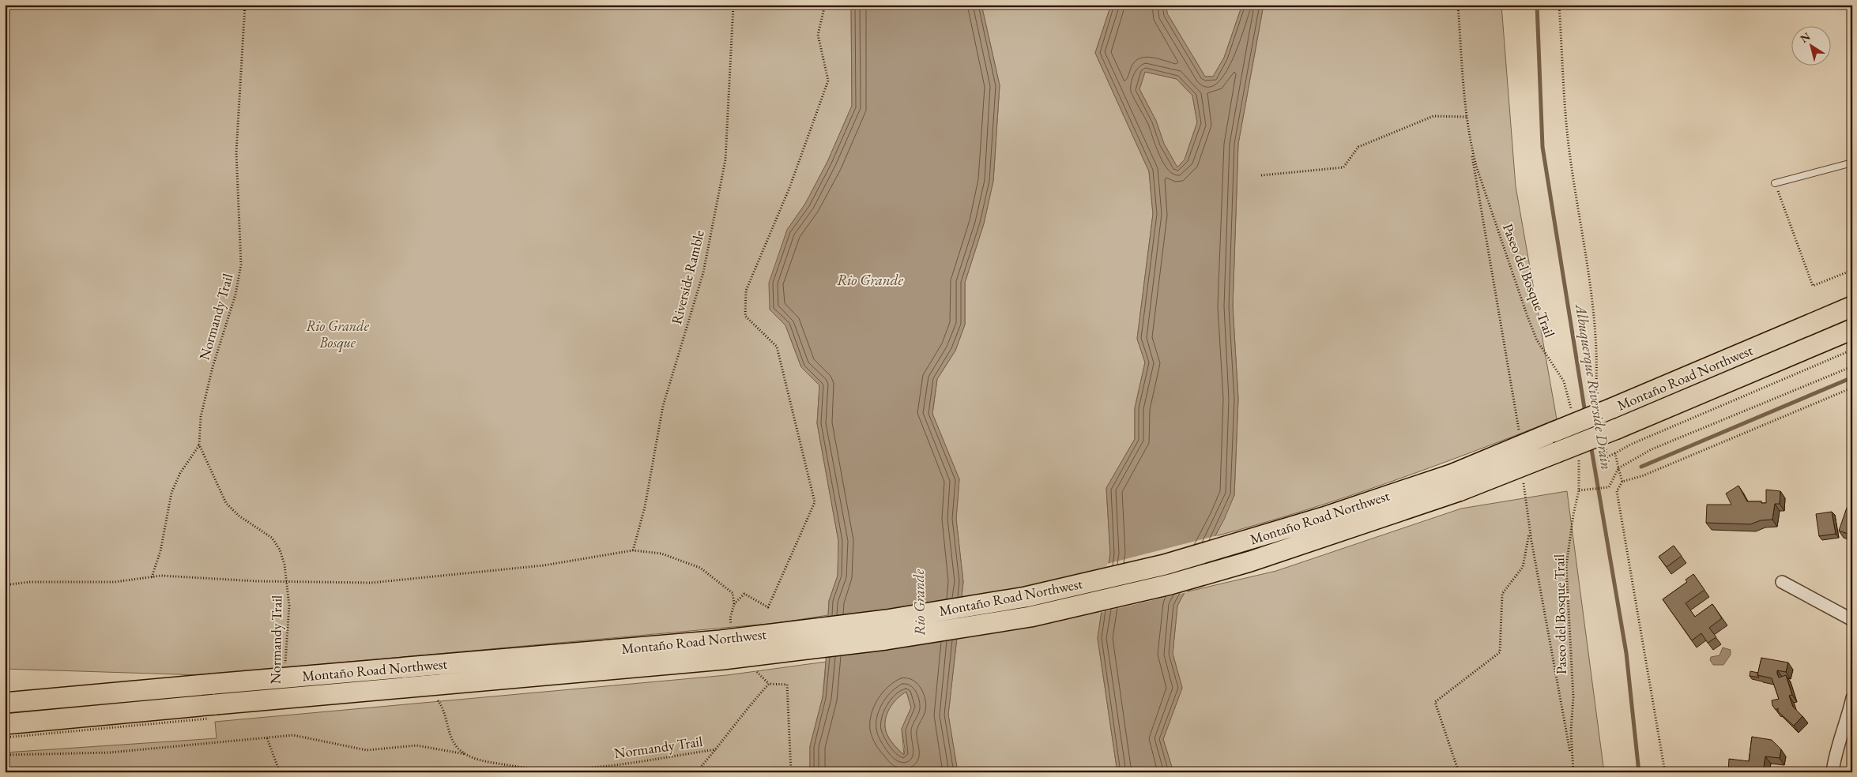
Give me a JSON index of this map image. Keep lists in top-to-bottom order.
{
  "streets": {
    "main road": ["Montaño Road Northwest"],
    "path": ["Riverside Ramble", "Paseo del Bosque Trail", "Normandy Trail"]
  },
  "water": ["Rio Grande", "Albuquerque Riverside Drain"],
  "parks": ["Rio Grande Bosque"],
  "north": "top left"
}
